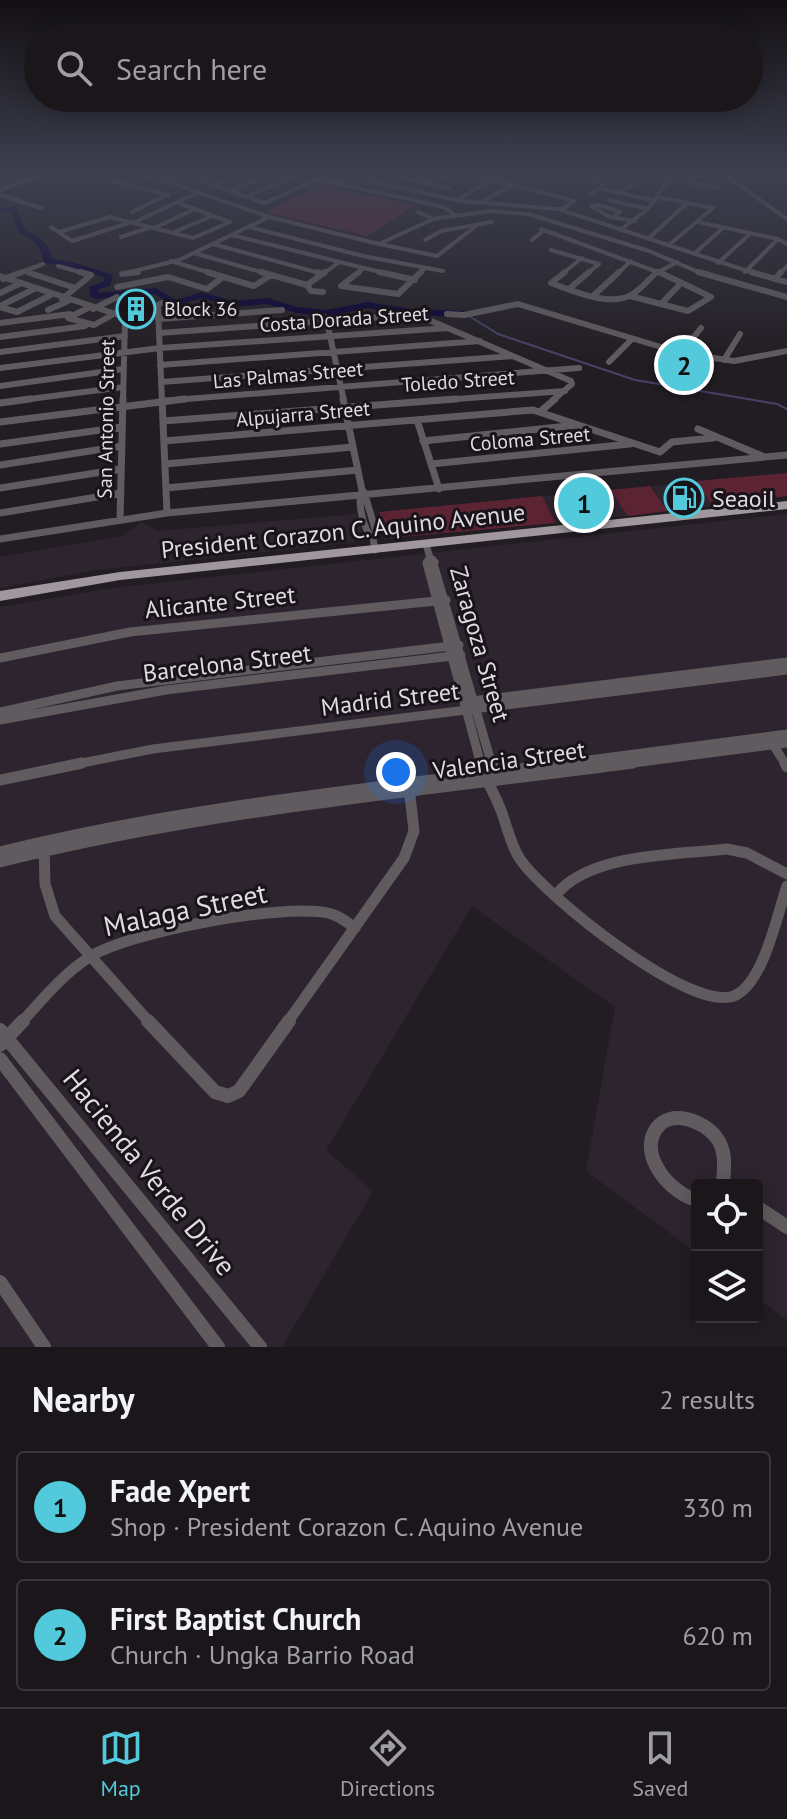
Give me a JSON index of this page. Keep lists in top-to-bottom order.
{
  "streets": {
    "main road": ["President Corazon C. Aquino Avenue"],
    "street": [
      "Costa Dorada Street",
      "Las Palmas Street",
      "Toledo Street",
      "Alpujarra Street",
      "San Antonio Street",
      "Coloma Street",
      "Alicante Street",
      "Zaragoza Street",
      "Barcelona Street",
      "Madrid Street",
      "Valencia Street",
      "Malaga Street",
      "Hacienda Verde Drive"
    ]
  },
  "crossings": [
    ["Costa Dorada Street", "San Antonio Street"],
    ["Las Palmas Street", "San Antonio Street"],
    ["President Corazon C. Aquino Avenue", "Zaragoza Street"],
    ["Alicante Street", "Zaragoza Street"],
    ["Zaragoza Street", "Barcelona Street"],
    ["Zaragoza Street", "Madrid Street"],
    ["Zaragoza Street", "Valencia Street"],
    ["Malaga Street", "Hacienda Verde Drive"]
  ],
  "places": {
    "building": ["Block 36"],
    "fuel station": ["Seaoil"]
  },
  "page": {
    "search": "Search here",
    "pins": ["2", "1"],
    "heading": ["Nearby", "2 results"],
    "list": [
      {
        "mark": "1",
        "name": "Fade Xpert",
        "note": "Shop · President Corazon C. Aquino Avenue",
        "value": "330 m"
      },
      {
        "mark": "2",
        "name": "First Baptist Church",
        "note": "Church · Ungka Barrio Road",
        "value": "620 m"
      }
    ],
    "nav": ["Map", "Directions", "Saved"]
  }
}
